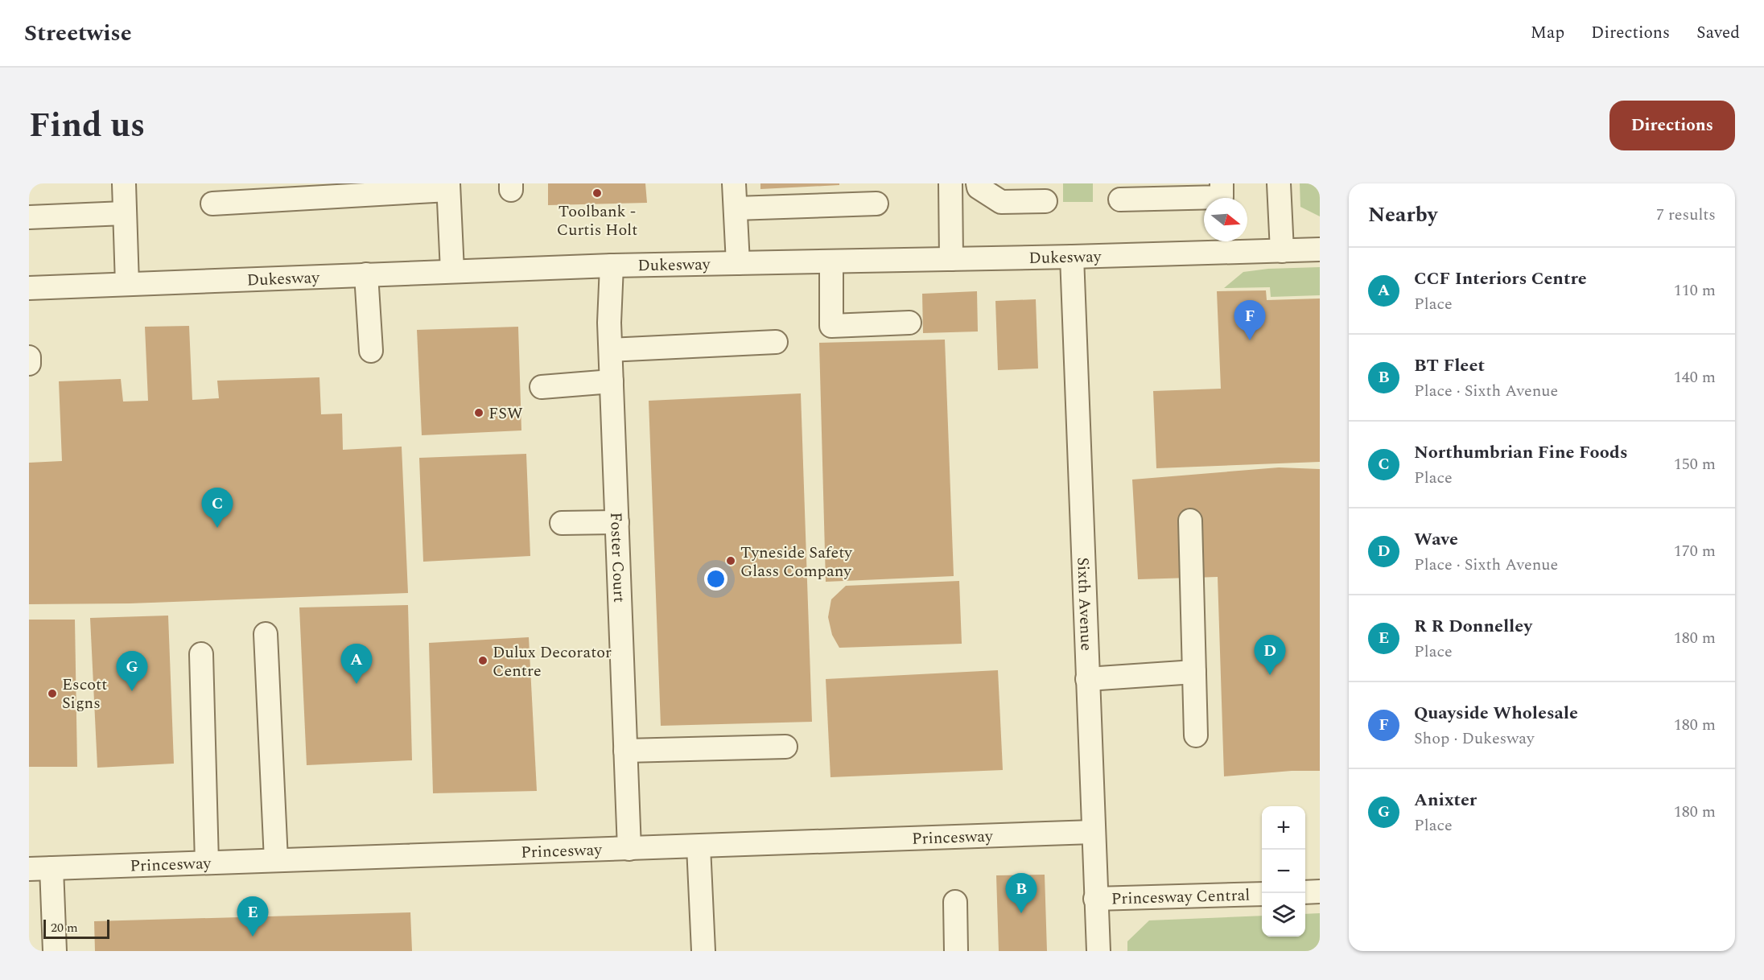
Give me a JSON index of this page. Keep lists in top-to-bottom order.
{
  "streets": {
    "street": [
      "Dukesway",
      "Foster Court",
      "Sixth Avenue",
      "Princesway",
      "Princesway Central"
    ]
  },
  "crossings": [
    ["Dukesway", "Foster Court"],
    ["Dukesway", "Sixth Avenue"],
    ["Foster Court", "Princesway"],
    ["Sixth Avenue", "Princesway"],
    ["Sixth Avenue", "Princesway Central"]
  ],
  "places": [
    "Toolbank - Curtis Holt",
    "FSW",
    "Tyneside Safety Glass Company",
    "Dulux Decorator Centre",
    "Escott Signs"
  ],
  "scale_bar": "20 m",
  "north": "right",
  "page": {
    "header": "Streetwise",
    "nav": ["Map", "Directions", "Saved"],
    "title": "Find us",
    "buttons": "Directions",
    "heading": ["Nearby", "7 results"],
    "list": [
      {
        "mark": "A",
        "name": "CCF Interiors Centre",
        "note": "Place",
        "value": "110 m"
      },
      {
        "mark": "B",
        "name": "BT Fleet",
        "note": "Place · Sixth Avenue",
        "value": "140 m"
      },
      {
        "mark": "C",
        "name": "Northumbrian Fine Foods",
        "note": "Place",
        "value": "150 m"
      },
      {
        "mark": "D",
        "name": "Wave",
        "note": "Place · Sixth Avenue",
        "value": "170 m"
      },
      {
        "mark": "E",
        "name": "R R Donnelley",
        "note": "Place",
        "value": "180 m"
      },
      {
        "mark": "F",
        "name": "Quayside Wholesale",
        "note": "Shop · Dukesway",
        "value": "180 m"
      },
      {
        "mark": "G",
        "name": "Anixter",
        "note": "Place",
        "value": "180 m"
      }
    ],
    "pins": [
      "F",
      "C",
      "D",
      "A",
      "G",
      "B",
      "E"
    ],
    "map_buttons": ["+", "−"],
    "scale": "20 m"
  }
}
